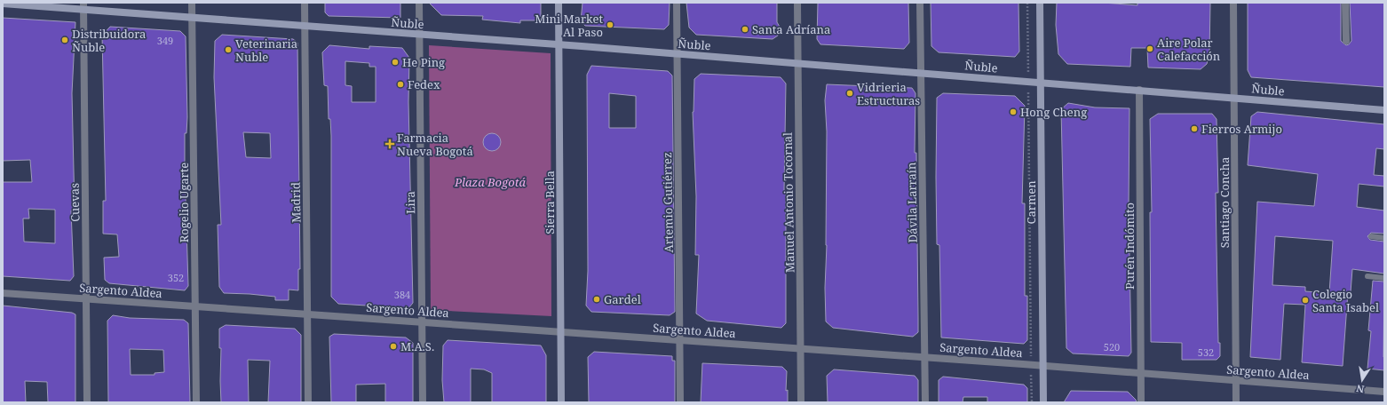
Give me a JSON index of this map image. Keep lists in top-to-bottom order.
{
  "streets": {
    "main road": ["Ñuble", "Sierra Bella", "Carmen"],
    "street": [
      "Cuevas",
      "Rogelio Ugarte",
      "Madrid",
      "Lira",
      "Artemio Gutiérrez",
      "Manuel Antonio Tocornal",
      "Dávila Larraín",
      "Santiago Concha",
      "Purén Indómito",
      "Sargento Aldea"
    ]
  },
  "crossings": [
    ["Ñuble", "Cuevas"],
    ["Ñuble", "Rogelio Ugarte"],
    ["Ñuble", "Madrid"],
    ["Ñuble", "Lira"],
    ["Ñuble", "Sierra Bella"],
    ["Ñuble", "Artemio Gutiérrez"],
    ["Ñuble", "Manuel Antonio Tocornal"],
    ["Ñuble", "Dávila Larraín"],
    ["Ñuble", "Carmen"],
    ["Ñuble", "Santiago Concha"],
    ["Ñuble", "Purén Indómito"],
    ["Cuevas", "Sargento Aldea"],
    ["Rogelio Ugarte", "Sargento Aldea"],
    ["Madrid", "Sargento Aldea"],
    ["Lira", "Sargento Aldea"],
    ["Sierra Bella", "Sargento Aldea"],
    ["Artemio Gutiérrez", "Sargento Aldea"],
    ["Manuel Antonio Tocornal", "Sargento Aldea"],
    ["Dávila Larraín", "Sargento Aldea"],
    ["Carmen", "Sargento Aldea"],
    ["Santiago Concha", "Sargento Aldea"],
    ["Purén Indómito", "Sargento Aldea"]
  ],
  "parks": ["Plaza Bogotá"],
  "places": {
    "other": [
      "Mini Market Al Paso",
      "Santa Adríana",
      "Distribuidora Ñuble",
      "Aire Polar Calefacción",
      "Veterinaria Nuble",
      "He Ping",
      "Fedex",
      "Vidrieria Estructuras",
      "Hong Cheng",
      "Fierros Armijo",
      "Gardel",
      "Colegio Santa Isabel",
      "M.A.S."
    ],
    "health": ["Farmacia Nueva Bogotá"]
  },
  "house_numbers": [
    "349",
    "352",
    "384",
    "520",
    "532"
  ],
  "north": "bottom"
}
